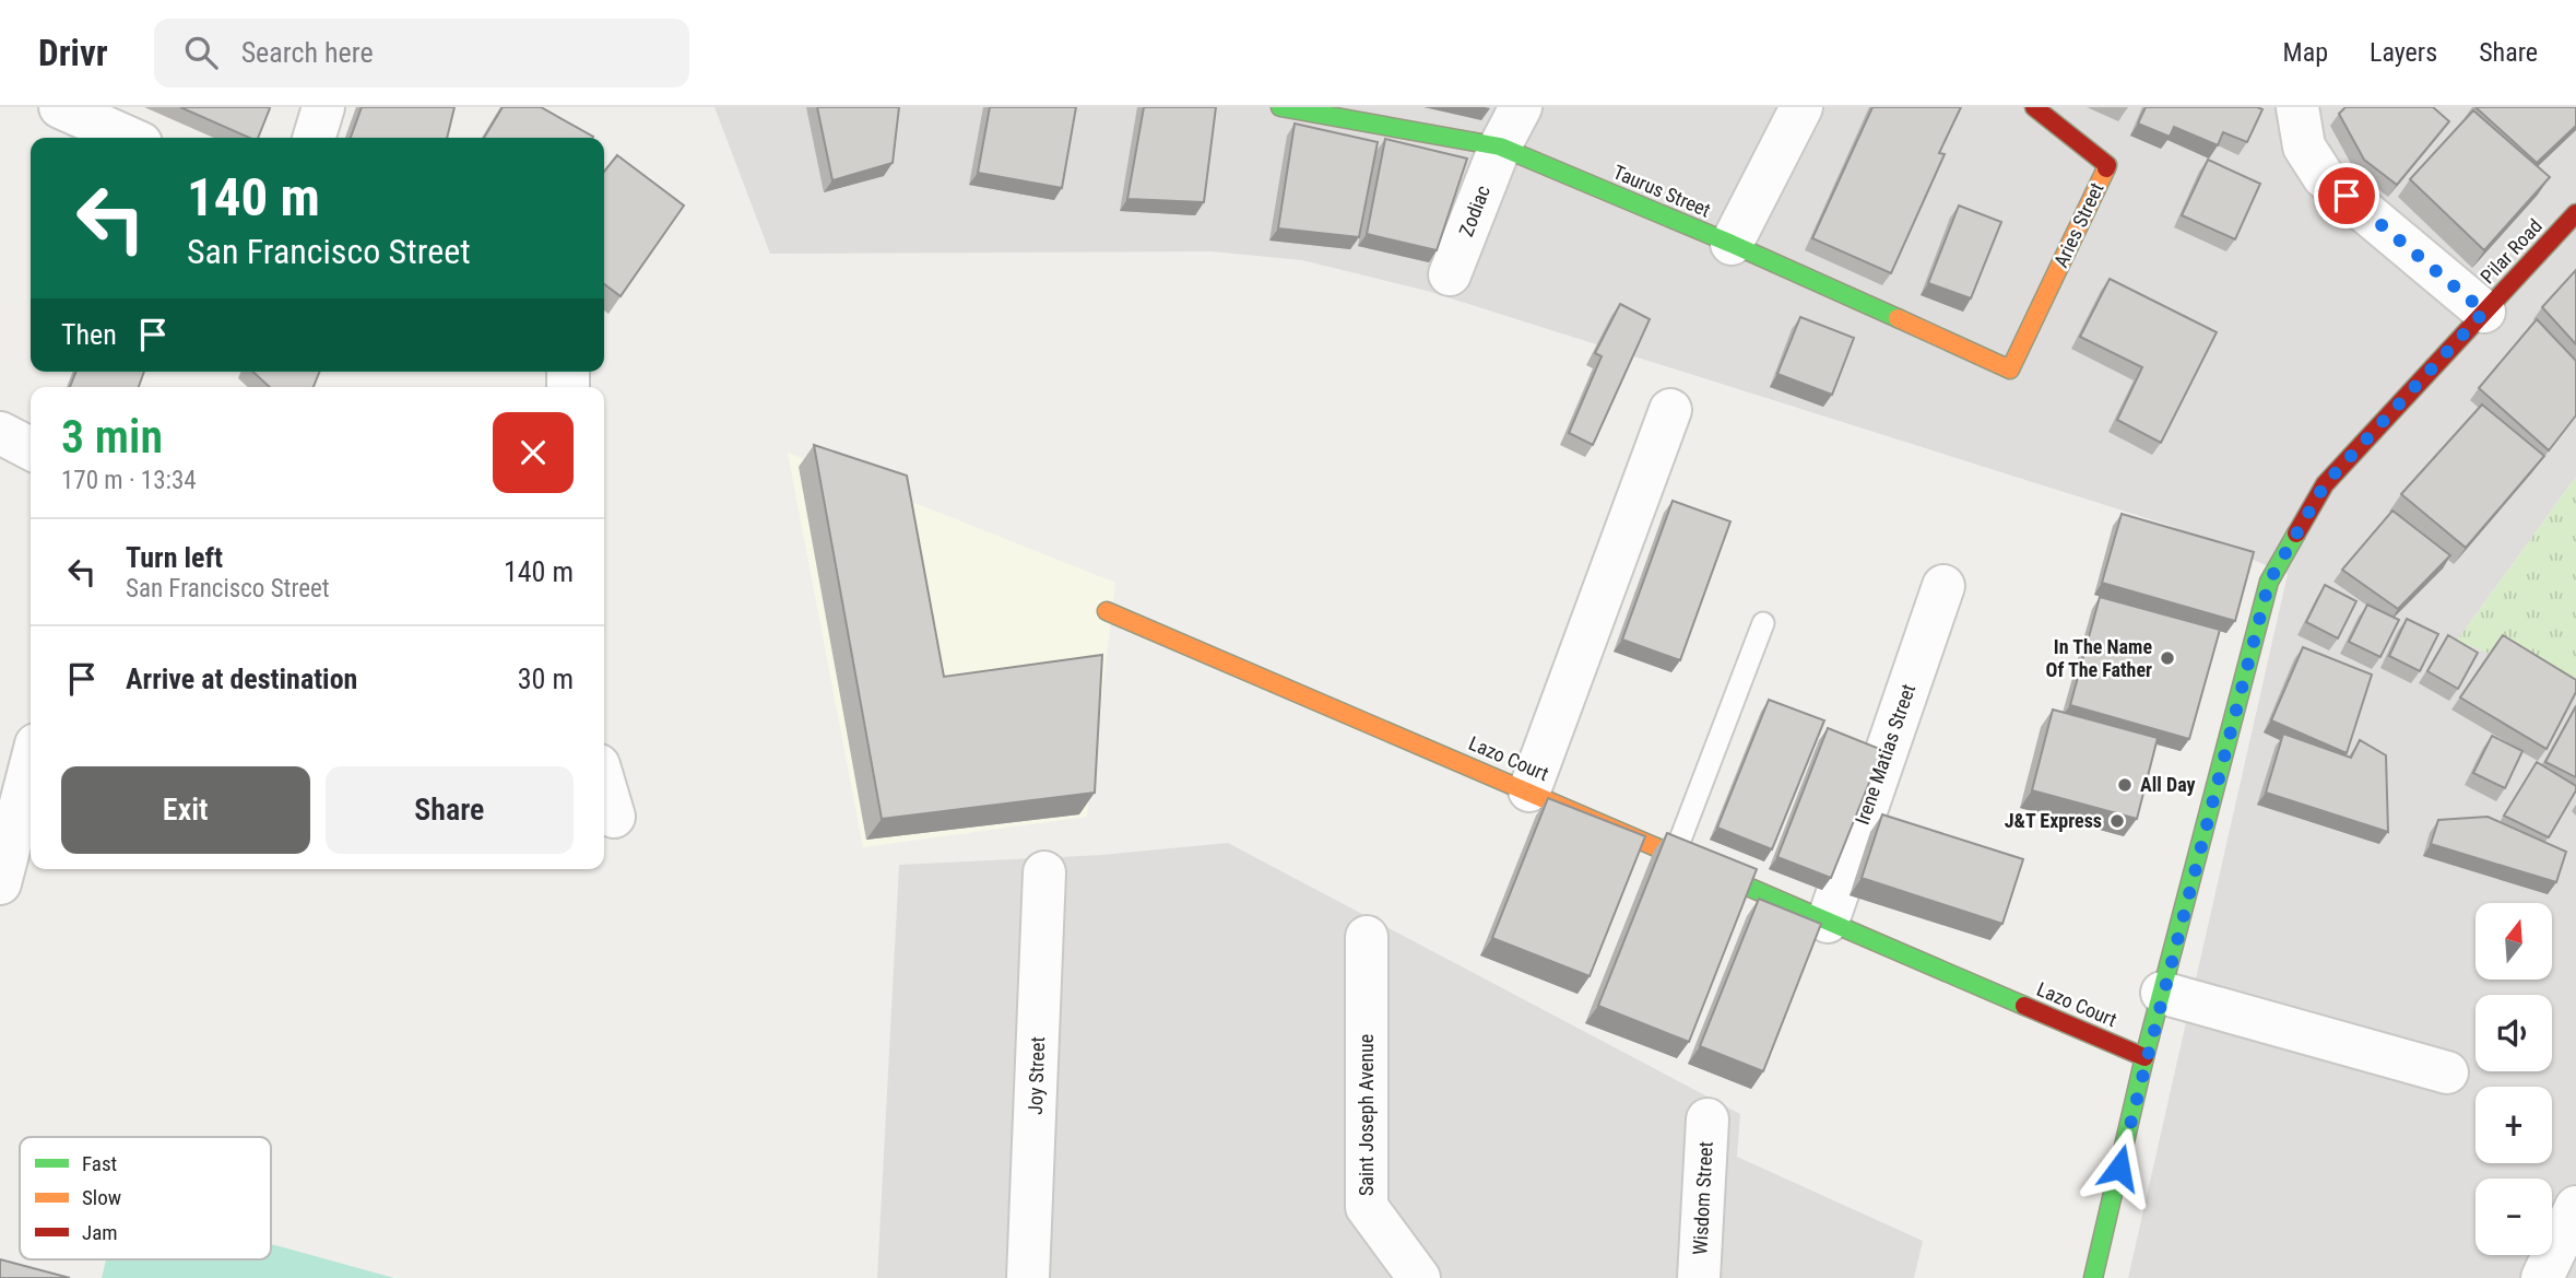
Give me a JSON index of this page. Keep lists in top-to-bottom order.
{
  "streets": {
    "street": [
      "Taurus Street",
      "Zodiac",
      "Aries Street",
      "Pilar Road",
      "Irene Matias Street",
      "Lazo Court",
      "Joy Street",
      "Saint Joseph Avenue",
      "Wisdom Street"
    ]
  },
  "crossings": [
    ["Taurus Street", "Zodiac"],
    ["Taurus Street", "Aries Street"],
    ["Pilar Road", "Lazo Court"],
    ["Irene Matias Street", "Lazo Court"]
  ],
  "places": ["In The Name Of The Father", "All Day", "J&T Express"],
  "legend": ["Fast", "Slow", "Jam"],
  "north": "top",
  "page": {
    "header": "Drivr",
    "search": "Search here",
    "nav": ["Map", "Layers", "Share"],
    "turn": ["140 m", "San Francisco Street"],
    "then": "Then",
    "heading": ["3 min", "170 m · 13:34"],
    "list": [
      {
        "name": "Turn left",
        "note": "San Francisco Street",
        "value": "140 m"
      },
      {
        "name": "Arrive at destination",
        "value": "30 m"
      }
    ],
    "buttons": ["Exit", "Share"],
    "map_buttons": ["+", "−"]
  }
}
